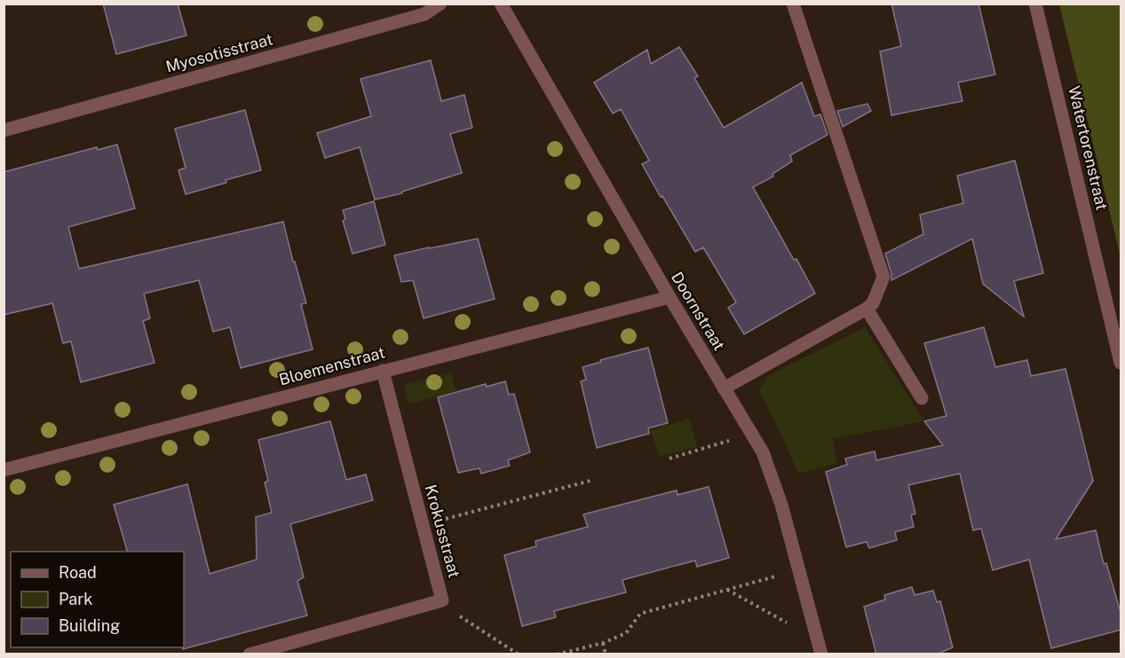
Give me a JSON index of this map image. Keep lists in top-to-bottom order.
{
  "streets": {
    "street": [
      "Myosotisstraat",
      "Watertorenstraat",
      "Doornstraat",
      "Bloemenstraat",
      "Krokusstraat"
    ]
  },
  "crossings": [
    ["Doornstraat", "Bloemenstraat"],
    ["Bloemenstraat", "Krokusstraat"]
  ],
  "legend": ["Road", "Park", "Building"]
}
